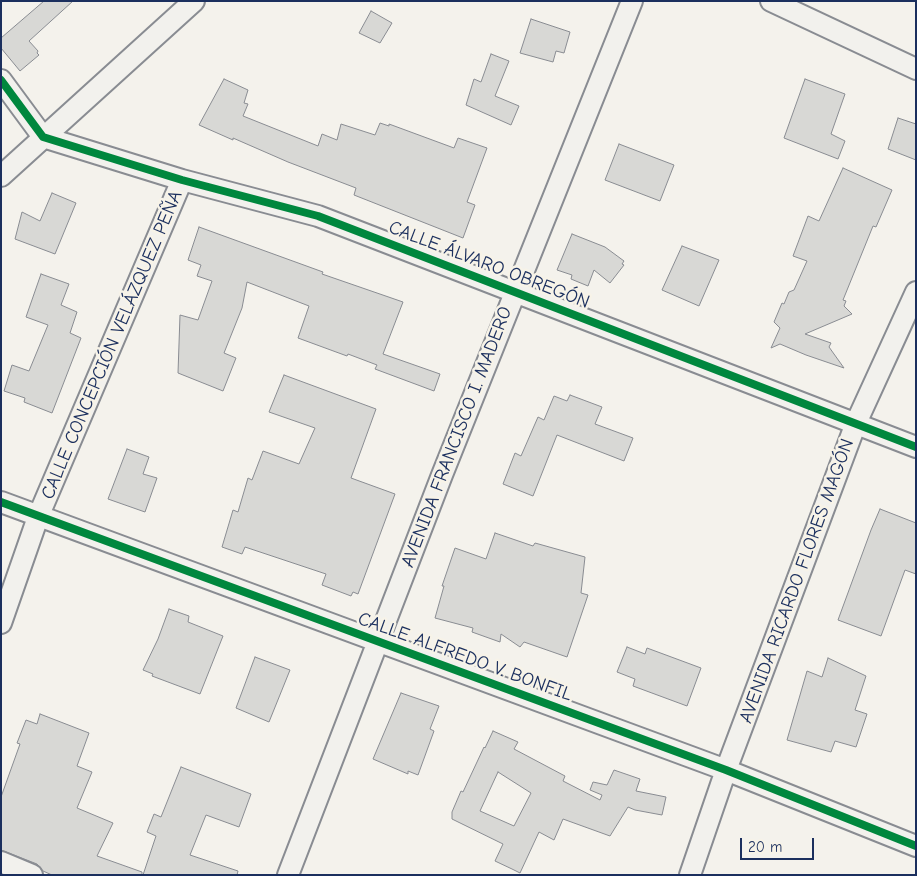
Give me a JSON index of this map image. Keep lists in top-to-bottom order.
{
  "streets": {
    "street": [
      "CALLE ÁLVARO OBREGÓN",
      "CALLE CONCEPCIÓN VELÁZQUEZ PEÑA",
      "AVENIDA FRANCISCO I. MADERO",
      "AVENIDA RICARDO FLORES MAGÓN",
      "CALLE ALFREDO V. BONFIL"
    ]
  },
  "crossings": [
    ["CALLE ÁLVARO OBREGÓN", "CALLE CONCEPCIÓN VELÁZQUEZ PEÑA"],
    ["CALLE ÁLVARO OBREGÓN", "AVENIDA FRANCISCO I. MADERO"],
    ["CALLE ÁLVARO OBREGÓN", "AVENIDA RICARDO FLORES MAGÓN"],
    ["CALLE CONCEPCIÓN VELÁZQUEZ PEÑA", "CALLE ALFREDO V. BONFIL"],
    ["AVENIDA FRANCISCO I. MADERO", "CALLE ALFREDO V. BONFIL"],
    ["AVENIDA RICARDO FLORES MAGÓN", "CALLE ALFREDO V. BONFIL"]
  ],
  "scale_bar": "20 m"
}
